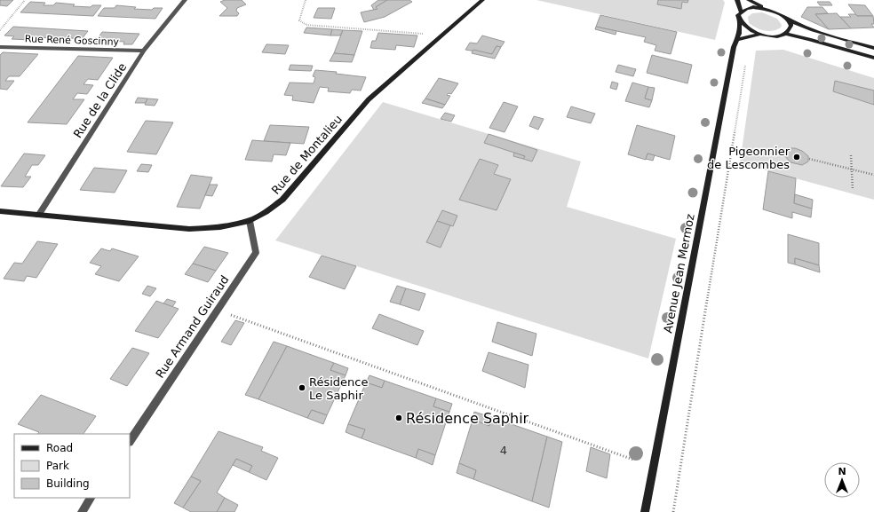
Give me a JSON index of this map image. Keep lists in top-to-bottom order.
{
  "streets": {
    "street": [
      "Rue René Goscinny",
      "Rue de la Clide",
      "Rue de Montalieu",
      "Avenue Jean Mermoz",
      "Rue Armand Guiraud"
    ]
  },
  "crossings": [
    ["Rue René Goscinny", "Rue de la Clide"],
    ["Rue de la Clide", "Rue de Montalieu"],
    ["Rue de Montalieu", "Rue Armand Guiraud"]
  ],
  "places": ["Pigeonnier de Lescombes", "Résidence Le Saphir", "Résidence Saphir"],
  "house_numbers": ["4"],
  "legend": ["Road", "Park", "Building"],
  "north": "top"
}
